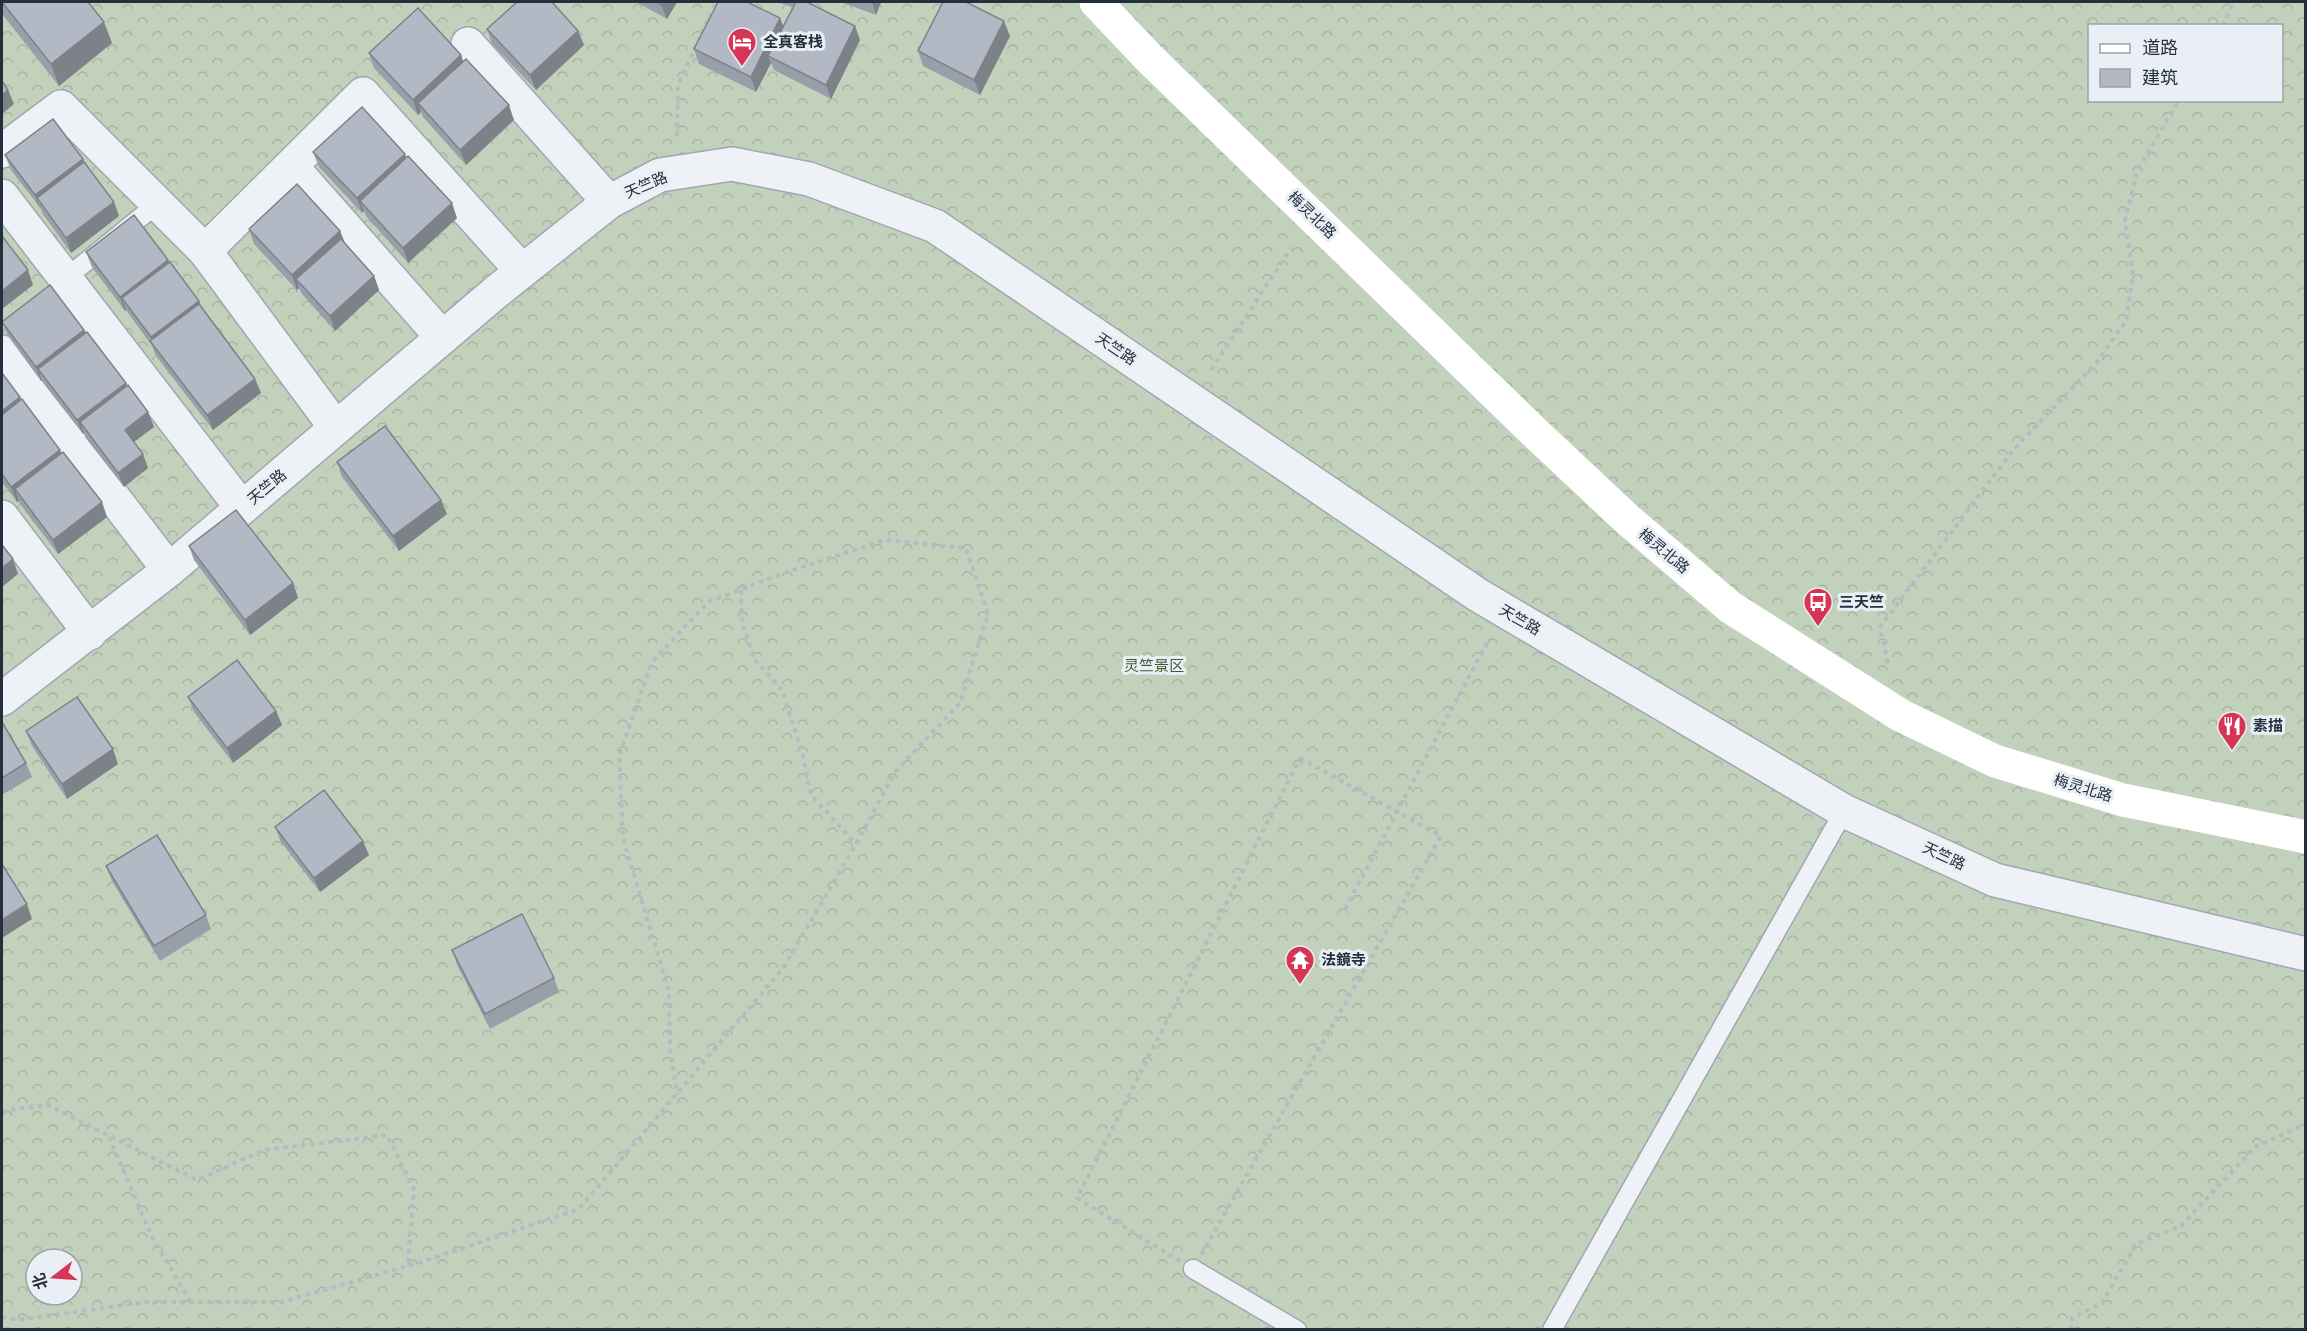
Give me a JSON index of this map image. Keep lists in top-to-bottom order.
{
  "streets": {
    "main road": ["梅灵北路"],
    "street": ["天竺路"]
  },
  "parks": ["灵竺景区"],
  "places": {
    "hotel": ["全真客栈"],
    "bus stop": ["三天竺"],
    "restaurant": ["素描"],
    "temple": ["法鏡寺"]
  },
  "legend": ["道路", "建筑"],
  "north": "left"
}
